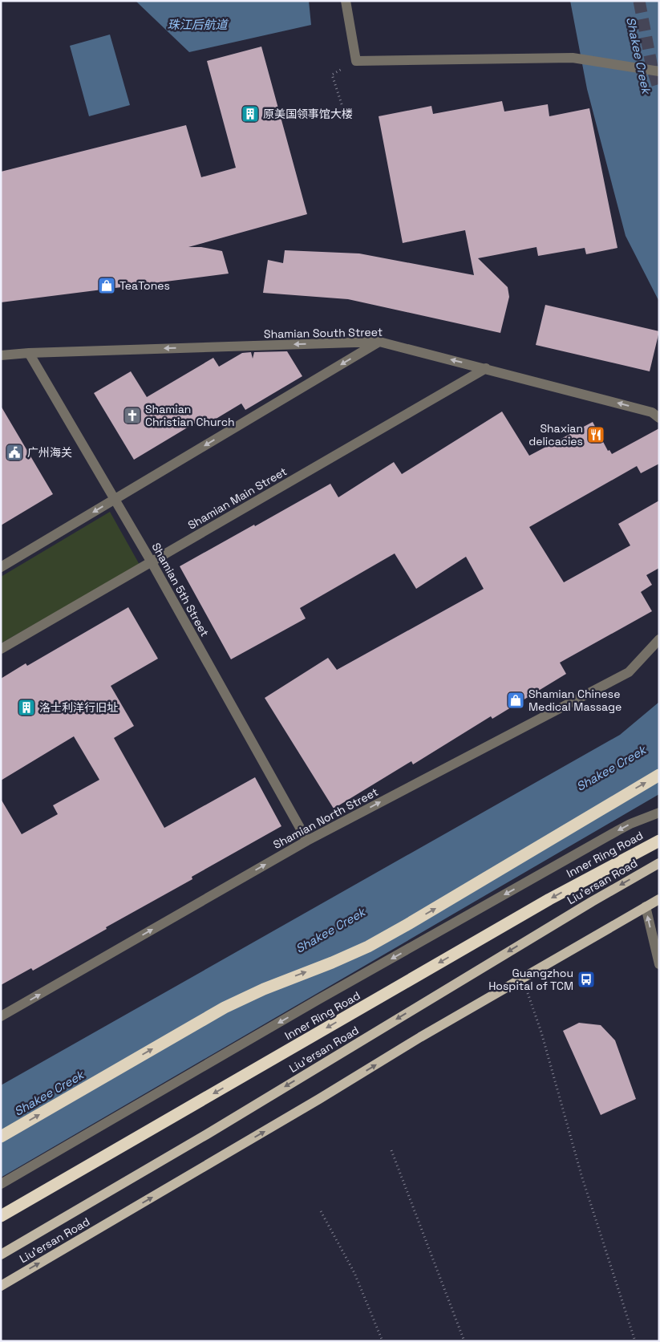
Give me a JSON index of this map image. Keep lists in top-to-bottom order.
{
  "streets": {
    "highway": ["Inner Ring Road"],
    "main road": ["Liu'ersan Road"],
    "street": [
      "Shamian South Street",
      "Shamian Main Street",
      "Shamian 5th Street",
      "Shamian North Street"
    ]
  },
  "crossings": [
    ["Shamian South Street", "Shamian Main Street"],
    ["Shamian South Street", "Shamian 5th Street"],
    ["Shamian Main Street", "Shamian 5th Street"],
    ["Shamian 5th Street", "Shamian North Street"]
  ],
  "one_way": ["Shamian South Street", "Shamian North Street"],
  "water": ["珠江后航道", "Shakee Creek"],
  "places": {
    "building": ["原美国领事馆大楼", "洛士利洋行旧址"],
    "shop": ["TeaTones", "Shamian Chinese Medical Massage"],
    "church": ["Shamian Christian Church"],
    "restaurant": ["Shaxian delicacies"],
    "public building": ["广州海关"],
    "bus stop": ["Guangzhou Hospital of TCM"]
  }
}
